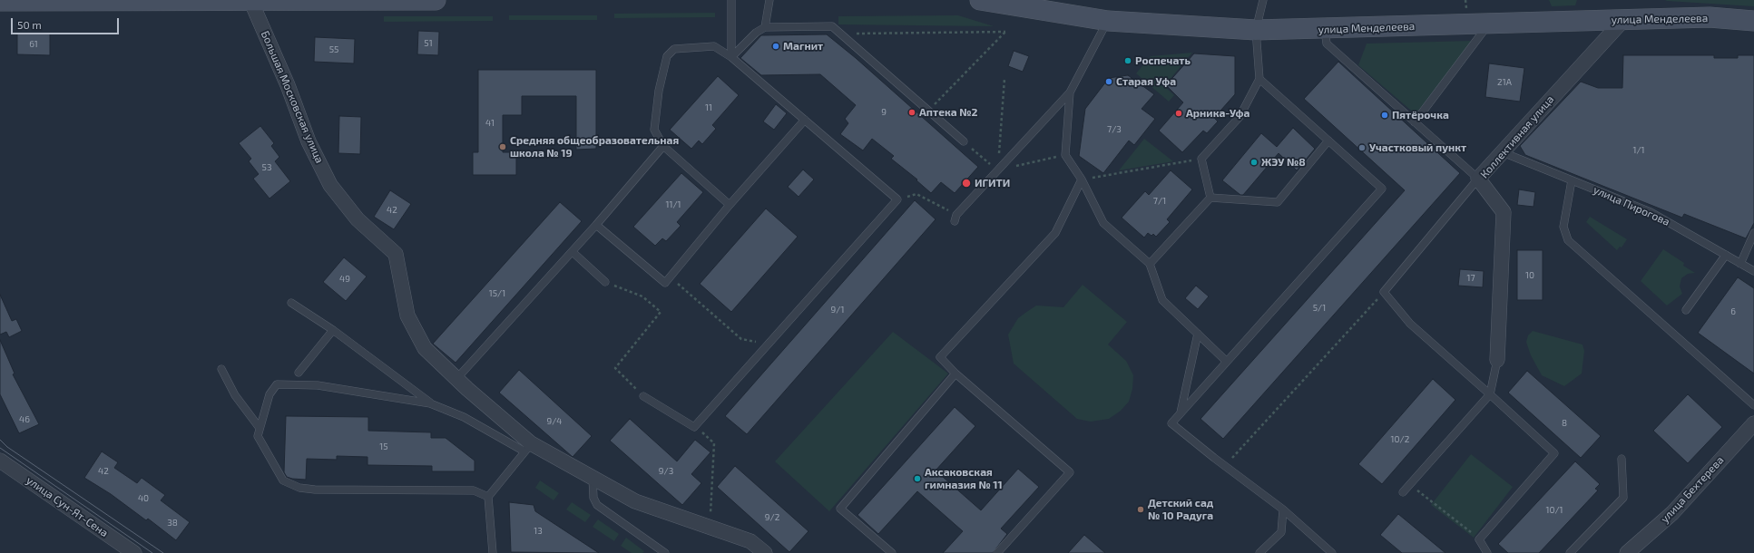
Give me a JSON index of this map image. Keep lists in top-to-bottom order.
{
  "streets": {
    "main road": ["улица Менделеева"],
    "street": [
      "Большая Московская улица",
      "Коллективная улица",
      "улица Бехтерева",
      "улица Сун-Ят-Сена"
    ],
    "lane": ["улица Пирогова"]
  },
  "crossings": [
    ["улица Менделеева", "Коллективная улица"],
    ["Коллективная улица", "улица Пирогова"]
  ],
  "places": [
    "Магнит",
    "Роспечать",
    "Старая Уфа",
    "Аптека №2",
    "Арника-Уфа",
    "Пятёрочка",
    "Средняя общеобразовательная школа № 19",
    "Участковый пункт",
    "ЖЭУ №8",
    "ИГИТИ",
    "Аксаковская гимназия № 11",
    "Детский сад № 10 Радуга"
  ],
  "house_numbers": [
    "51",
    "61",
    "55",
    "21А",
    "11",
    "9",
    "41",
    "7/3",
    "1/1",
    "53",
    "7/1",
    "11/1",
    "42",
    "10",
    "17",
    "49",
    "15/1",
    "5/1",
    "9/1",
    "6",
    "46",
    "9/4",
    "8",
    "10/2",
    "15",
    "42",
    "9/3",
    "40",
    "10/1",
    "9/2",
    "38",
    "13"
  ],
  "scale_bar": "50 m"
}
